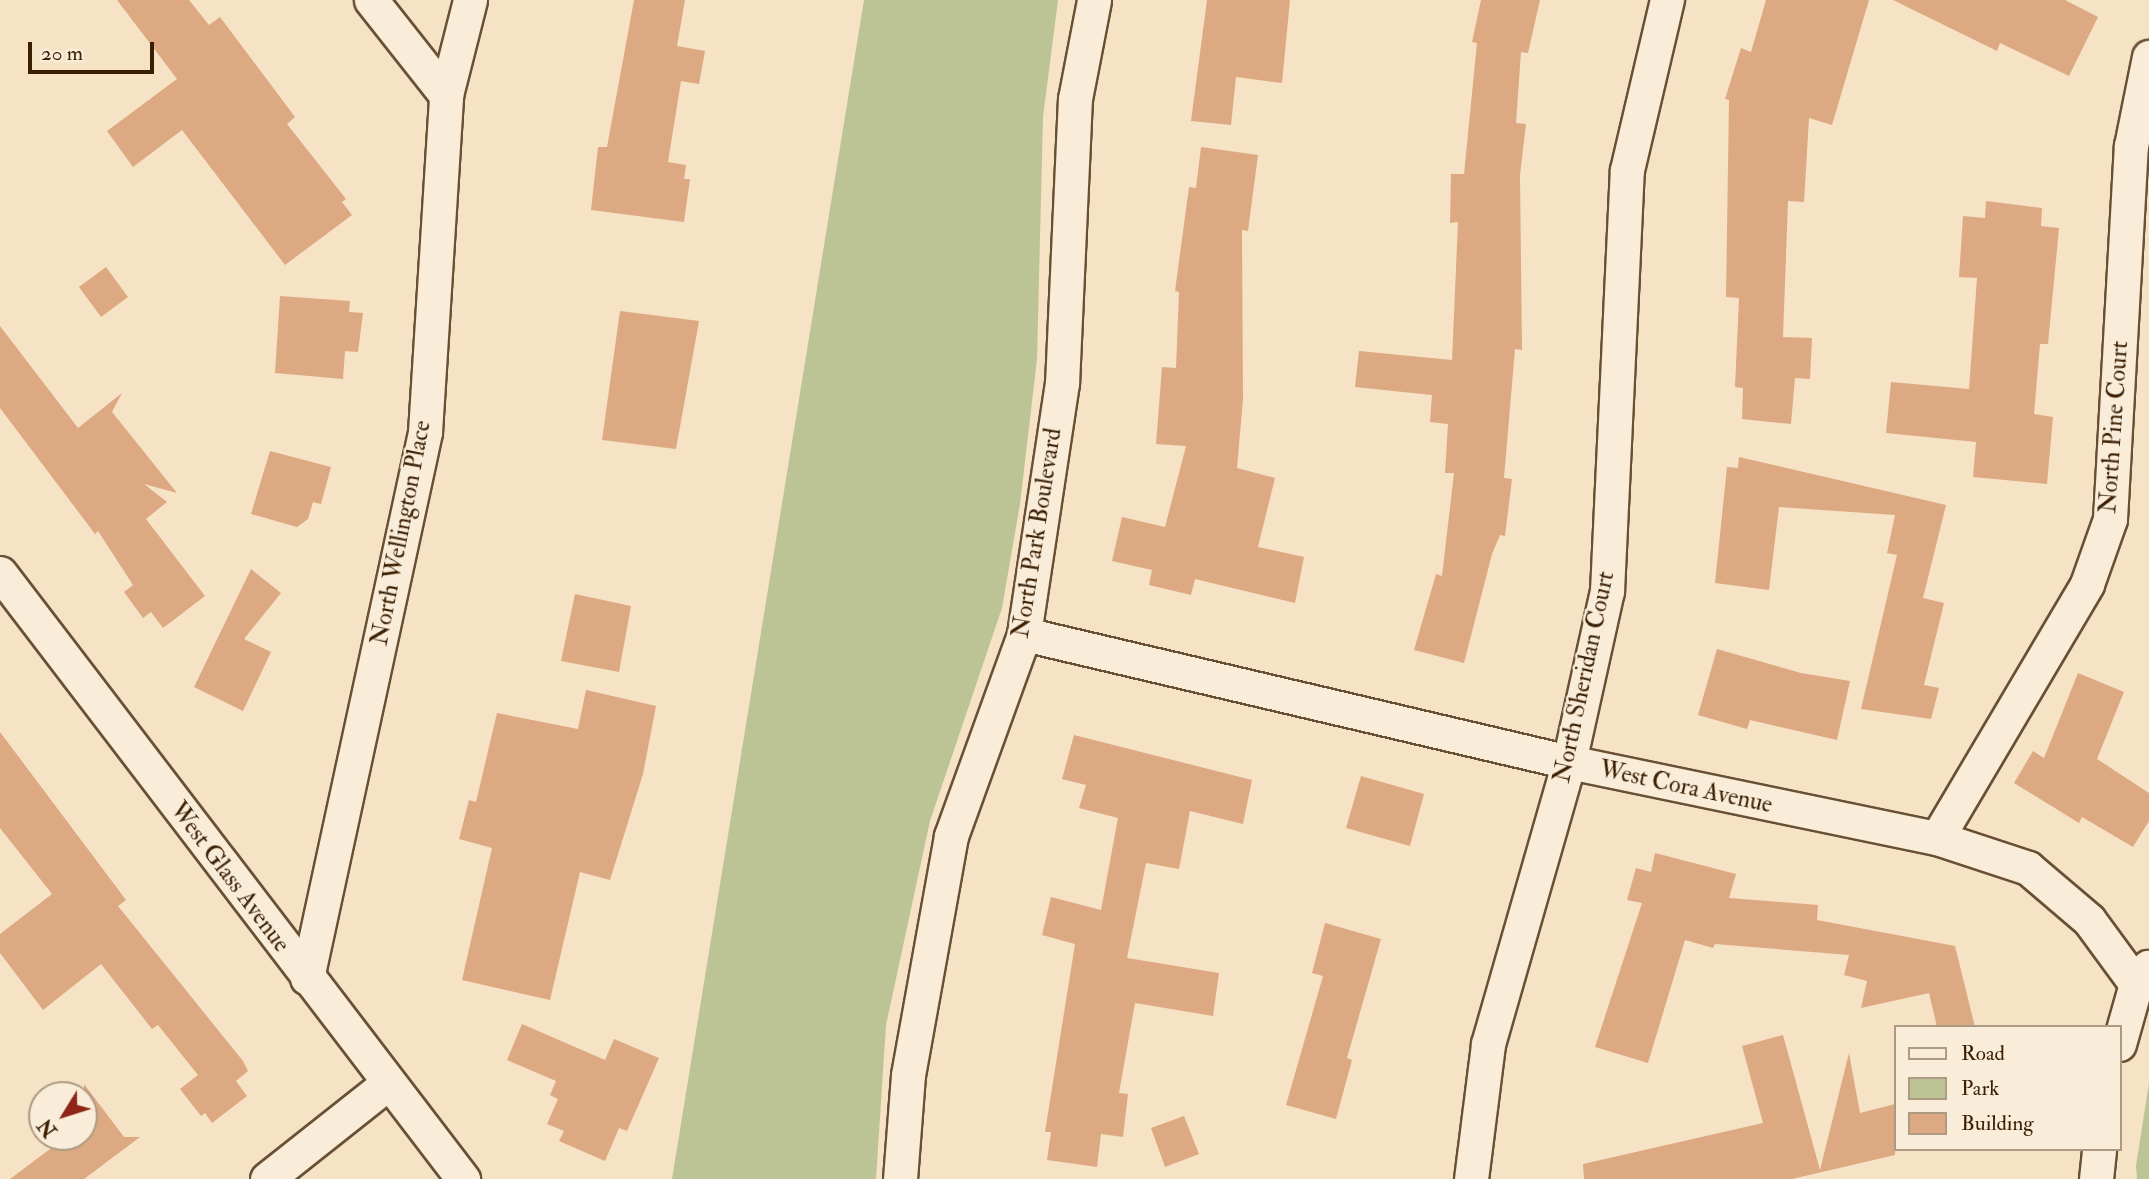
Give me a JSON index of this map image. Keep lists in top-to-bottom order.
{
  "streets": {
    "street": [
      "North Pine Court",
      "North Wellington Place",
      "North Park Boulevard",
      "North Sheridan Court",
      "West Cora Avenue",
      "West Glass Avenue"
    ]
  },
  "crossings": [
    ["North Pine Court", "West Cora Avenue"],
    ["North Wellington Place", "West Glass Avenue"],
    ["North Park Boulevard", "West Cora Avenue"],
    ["North Sheridan Court", "West Cora Avenue"]
  ],
  "legend": ["Road", "Park", "Building"],
  "scale_bar": "20 m",
  "north": "bottom left"
}
